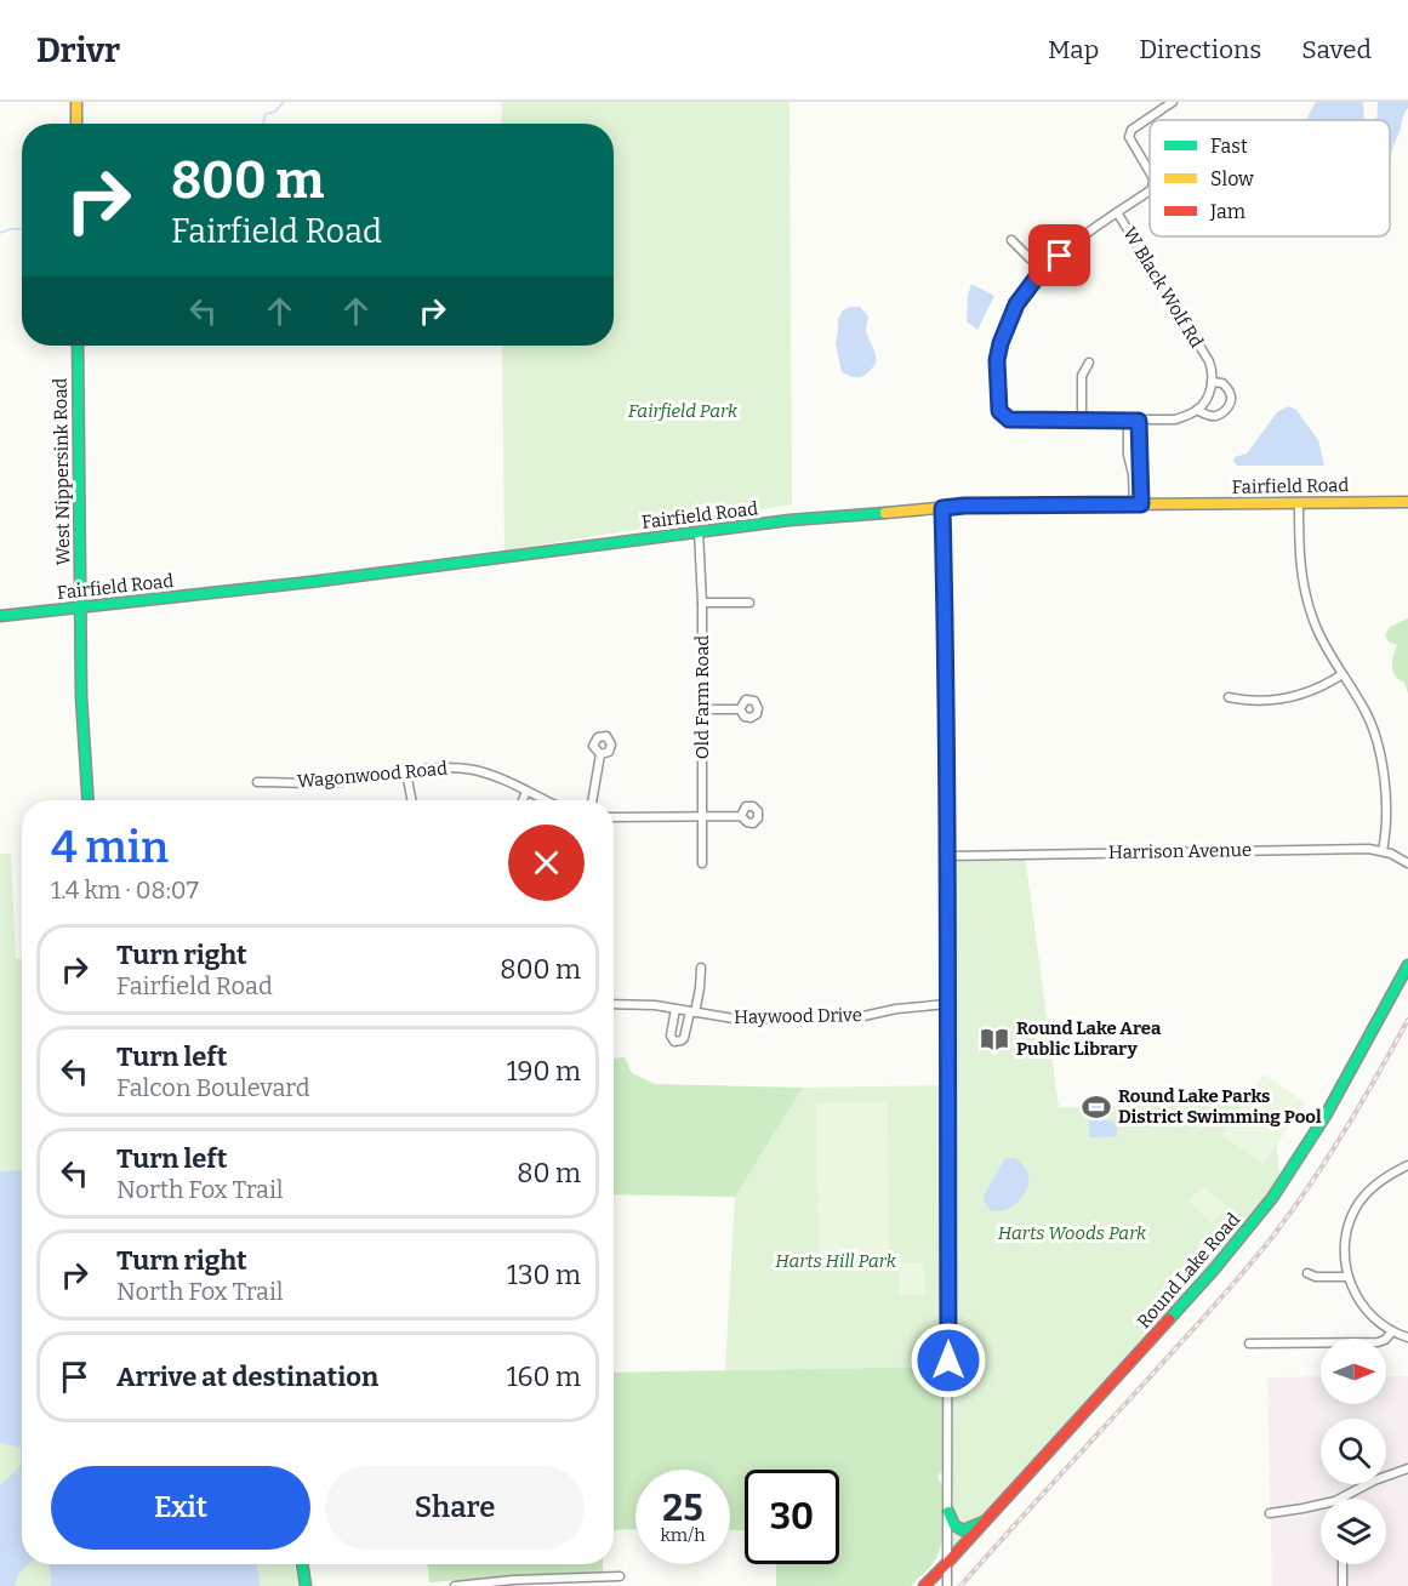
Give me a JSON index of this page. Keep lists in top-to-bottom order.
{
  "streets": {
    "street": [
      "W Black Wolf Rd",
      "West Nippersink Road",
      "Fairfield Road",
      "Old Farm Road",
      "Wagonwood Road",
      "Harrison Avenue",
      "Haywood Drive",
      "Round Lake Road"
    ]
  },
  "crossings": [
    ["West Nippersink Road", "Fairfield Road"],
    ["Fairfield Road", "Old Farm Road"]
  ],
  "parks": ["Fairfield Park", "Harts Woods Park", "Harts Hill Park"],
  "places": {
    "library": ["Round Lake Area Public Library"],
    "sports": ["Round Lake Parks District Swimming Pool"]
  },
  "legend": ["Fast", "Slow", "Jam"],
  "north": "right",
  "page": {
    "header": "Drivr",
    "nav": ["Map", "Directions", "Saved"],
    "turn": ["800 m", "Fairfield Road"],
    "heading": ["4 min", "1.4 km · 08:07"],
    "list": [
      {
        "name": "Turn right",
        "note": "Fairfield Road",
        "value": "800 m"
      },
      {
        "name": "Turn left",
        "note": "Falcon Boulevard",
        "value": "190 m"
      },
      {
        "name": "Turn left",
        "note": "North Fox Trail",
        "value": "80 m"
      },
      {
        "name": "Turn right",
        "note": "North Fox Trail",
        "value": "130 m"
      },
      {
        "name": "Arrive at destination",
        "value": "160 m"
      }
    ],
    "buttons": ["Exit", "Share"],
    "speed": "25 km/h",
    "limit": "30"
  }
}
